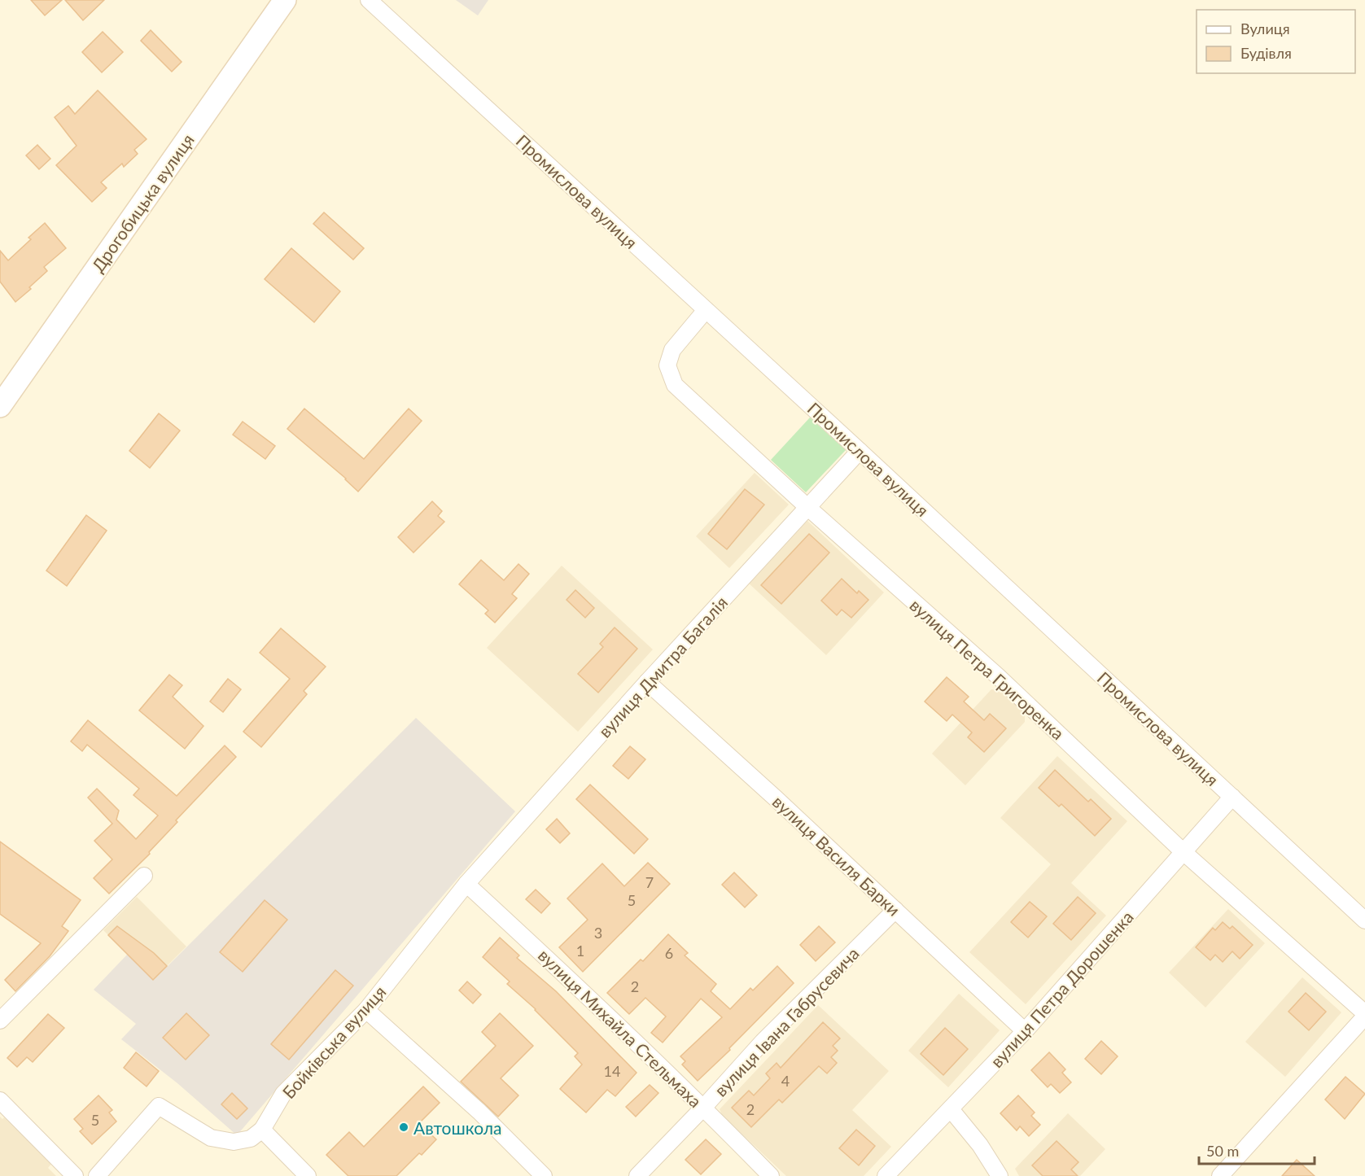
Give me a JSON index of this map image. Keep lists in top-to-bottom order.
{
  "streets": {
    "main road": ["Дрогобицька вулиця"],
    "street": [
      "Промислова вулиця",
      "вулиця Дмитра Багалія",
      "вулиця Петра Григоренка",
      "вулиця Василя Барки",
      "вулиця Петра Дорошенка",
      "вулиця Івана Габрусевича",
      "вулиця Михайла Стельмаха",
      "Бойківська вулиця"
    ]
  },
  "crossings": [
    ["Промислова вулиця", "вулиця Дмитра Багалія"],
    ["Промислова вулиця", "вулиця Петра Григоренка"],
    ["Промислова вулиця", "вулиця Петра Дорошенка"],
    ["вулиця Дмитра Багалія", "вулиця Петра Григоренка"],
    ["вулиця Дмитра Багалія", "вулиця Василя Барки"],
    ["вулиця Дмитра Багалія", "вулиця Михайла Стельмаха"],
    ["вулиця Дмитра Багалія", "Бойківська вулиця"],
    ["вулиця Петра Григоренка", "вулиця Петра Дорошенка"],
    ["вулиця Василя Барки", "вулиця Петра Дорошенка"],
    ["вулиця Василя Барки", "вулиця Івана Габрусевича"],
    ["вулиця Івана Габрусевича", "вулиця Михайла Стельмаха"],
    ["вулиця Михайла Стельмаха", "Бойківська вулиця"]
  ],
  "places": ["Автошкола"],
  "house_numbers": [
    "7",
    "5",
    "3",
    "1",
    "6",
    "2",
    "14",
    "4",
    "2",
    "5"
  ],
  "legend": ["Вулиця", "Будівля"],
  "scale_bar": "50 m"
}
